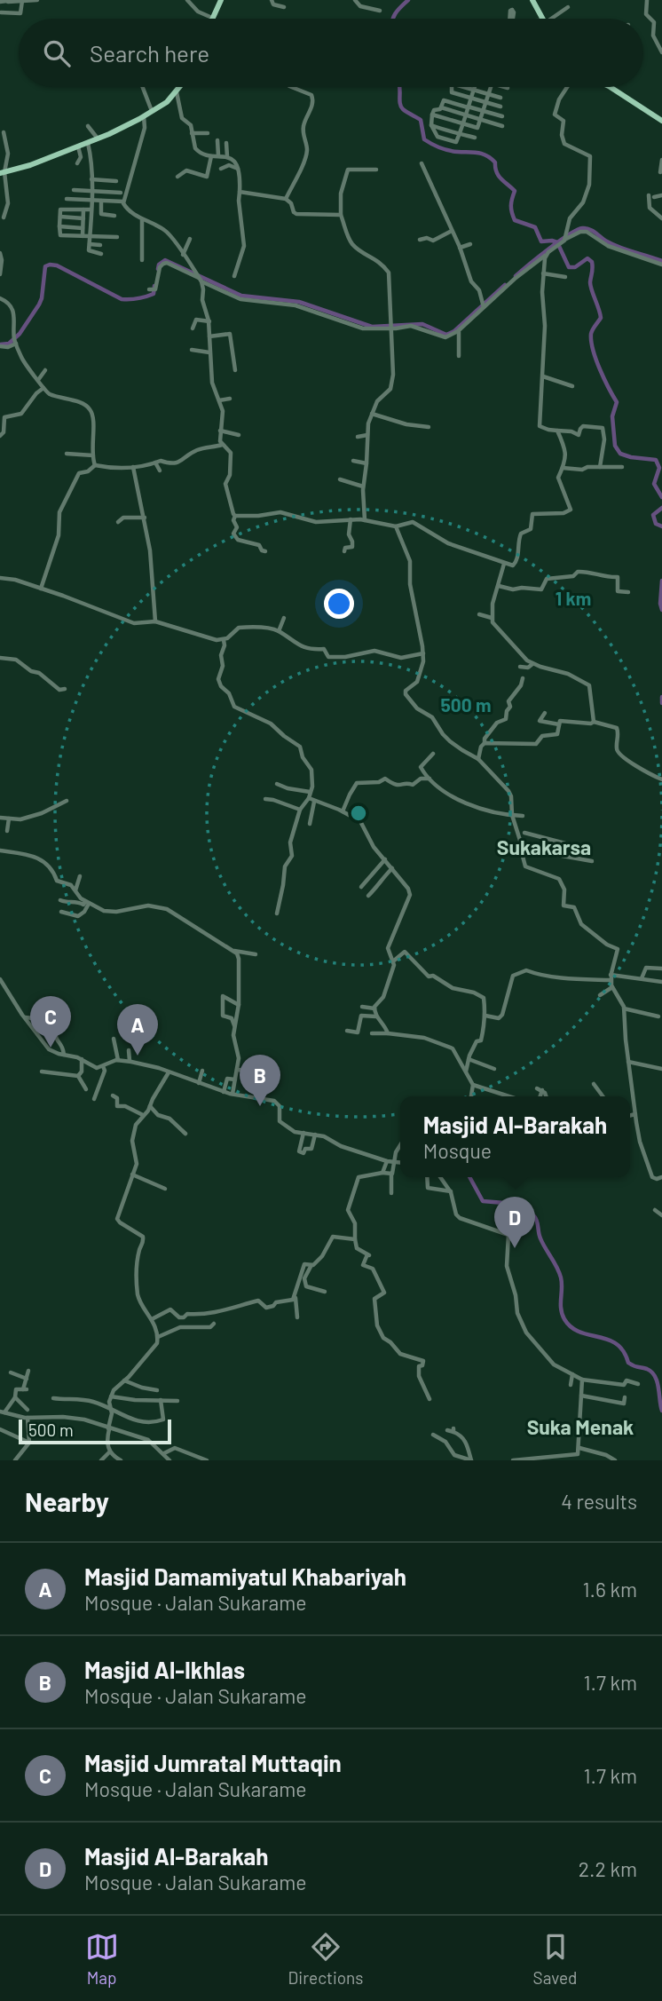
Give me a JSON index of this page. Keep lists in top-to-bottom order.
{
  "districts": ["Sukakarsa", "Suka Menak"],
  "scale_bar": "500 m",
  "page": {
    "search": "Search here",
    "pins": [
      "C",
      "A",
      "B",
      "D"
    ],
    "popup": ["Masjid Al-Barakah", "Mosque"],
    "scale": "500 m",
    "heading": ["Nearby", "4 results"],
    "list": [
      {
        "mark": "A",
        "name": "Masjid Damamiyatul Khabariyah",
        "note": "Mosque · Jalan Sukarame",
        "value": "1.6 km"
      },
      {
        "mark": "B",
        "name": "Masjid Al-Ikhlas",
        "note": "Mosque · Jalan Sukarame",
        "value": "1.7 km"
      },
      {
        "mark": "C",
        "name": "Masjid Jumratal Muttaqin",
        "note": "Mosque · Jalan Sukarame",
        "value": "1.7 km"
      },
      {
        "mark": "D",
        "name": "Masjid Al-Barakah",
        "note": "Mosque · Jalan Sukarame",
        "value": "2.2 km"
      }
    ],
    "nav": ["Map", "Directions", "Saved"]
  },
  "rings": ["1 km", "500 m"]
}
